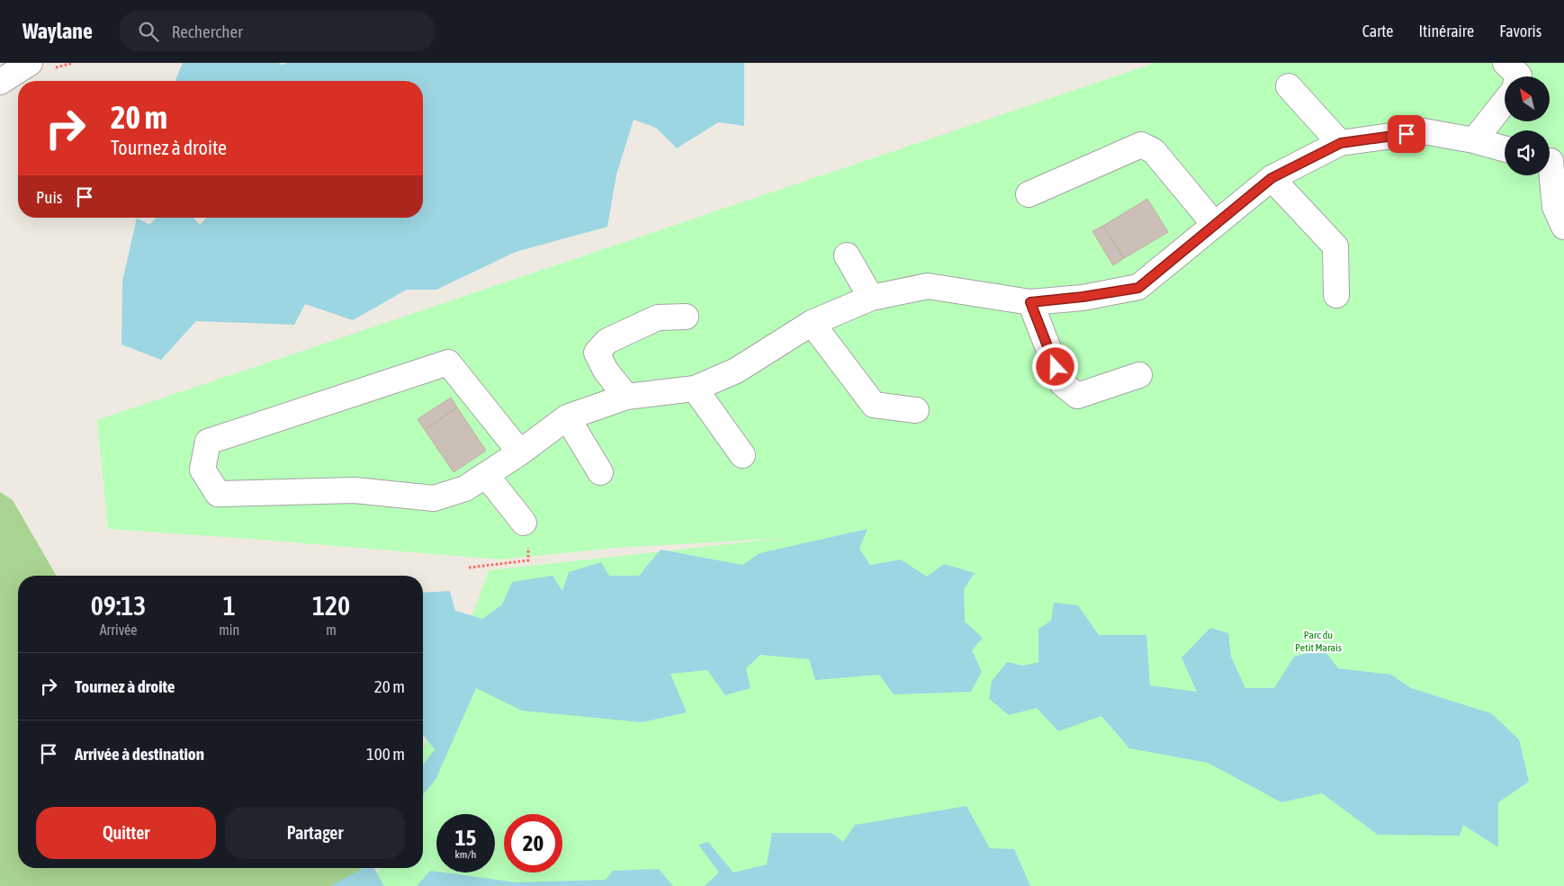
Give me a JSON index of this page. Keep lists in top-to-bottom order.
{
  "parks": ["Parc du Petit Marais"],
  "north": "top left",
  "page": {
    "header": "Waylane",
    "search": "Rechercher",
    "nav": ["Carte", "Itinéraire", "Favoris"],
    "turn": ["20 m", "Tournez à droite"],
    "then": "Puis",
    "eta": [
      "09:13",
      "Arrivée",
      "1",
      "min",
      "120",
      "m"
    ],
    "list": [
      {
        "name": "Tournez à droite",
        "value": "20 m"
      },
      {
        "name": "Arrivée à destination",
        "value": "100 m"
      }
    ],
    "buttons": ["Quitter", "Partager"],
    "speed": "15 km/h",
    "limit": "20"
  }
}
